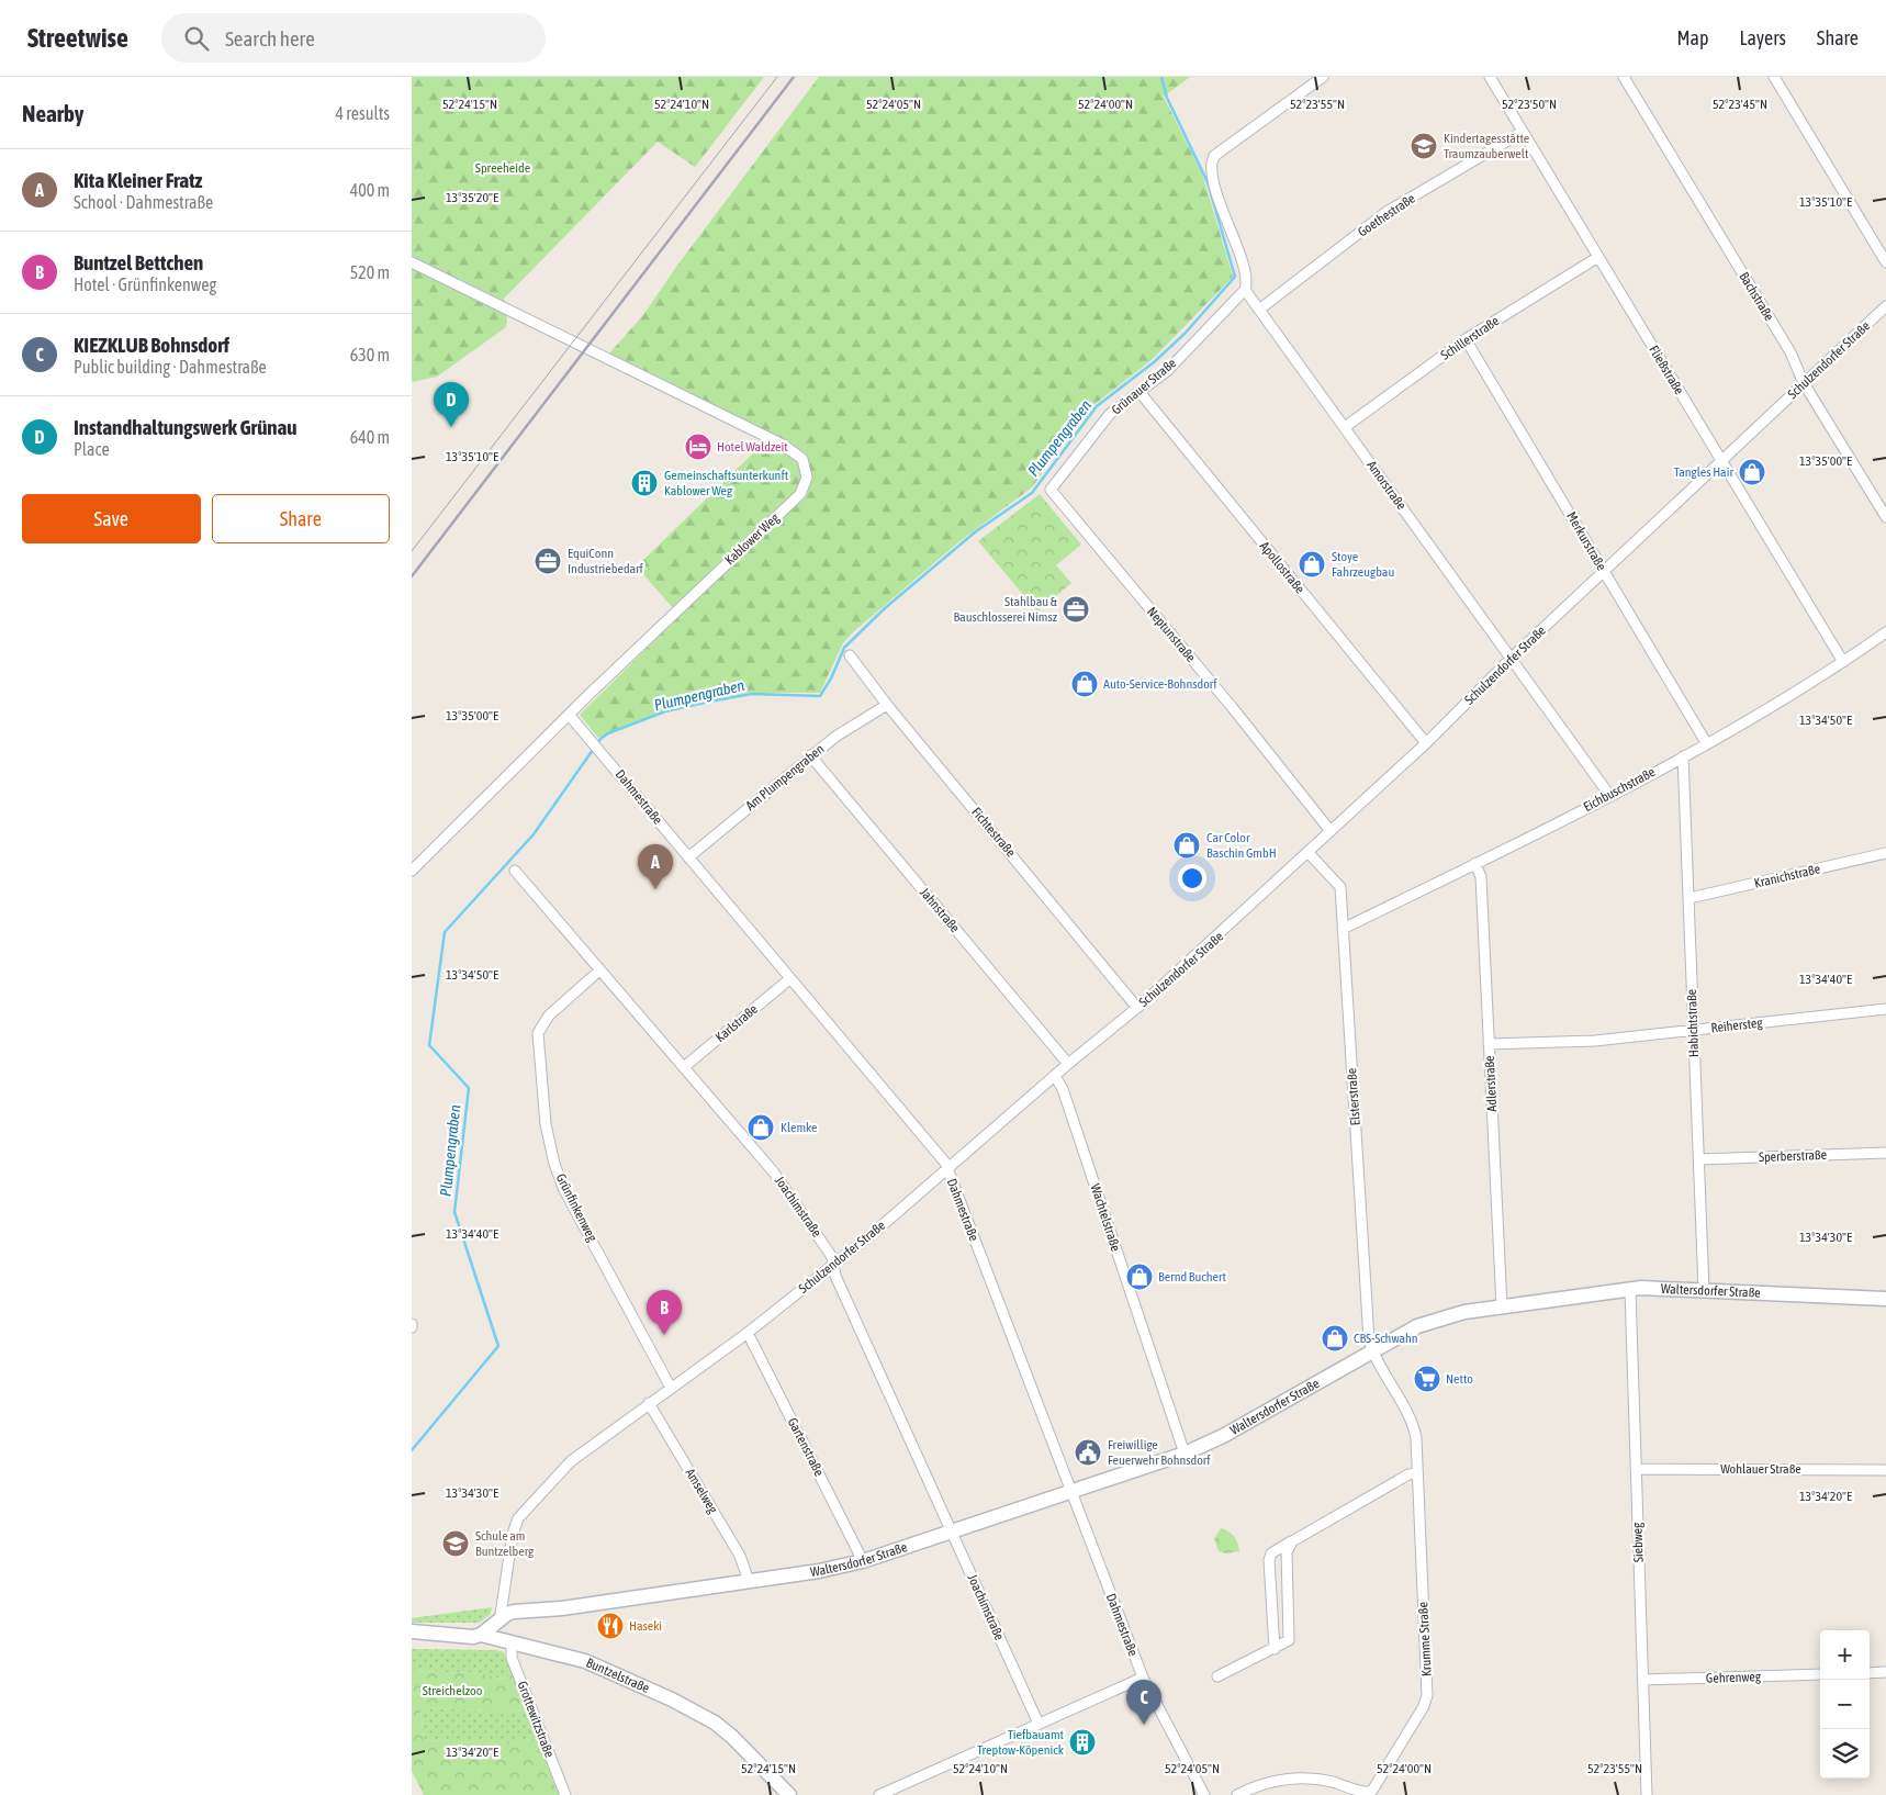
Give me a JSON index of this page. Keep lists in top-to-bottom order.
{
  "streets": {
    "street": [
      "Goethestraße",
      "Bachstraße",
      "Schillerstraße",
      "Schulzendorfer Straße",
      "Fließstraße",
      "Grünauer Straße",
      "Amorstraße",
      "Kablower Weg",
      "Merkurstraße",
      "Apollostraße",
      "Neptunstraße",
      "Am Plumpengraben",
      "Eichbuschstraße",
      "Dahmestraße",
      "Fichtestraße",
      "Kranichstraße",
      "Jahnstraße",
      "Karlstraße",
      "Habichtstraße",
      "Reihersteg",
      "Adlerstraße",
      "Elsterstraße",
      "Sperberstraße",
      "Joachimstraße",
      "Grünfinkenweg",
      "Wachtelstraße",
      "Waltersdorfer Straße",
      "Gartenstraße",
      "Wohlauer Straße",
      "Amselweg",
      "Siebweg",
      "Krumme Straße",
      "Buntzelstraße",
      "Gehrenweg",
      "Grottewitzstraße"
    ]
  },
  "crossings": [
    ["Goethestraße", "Fließstraße"],
    ["Goethestraße", "Amorstraße"],
    ["Bachstraße", "Schulzendorfer Straße"],
    ["Schillerstraße", "Fließstraße"],
    ["Schillerstraße", "Amorstraße"],
    ["Schillerstraße", "Merkurstraße"],
    ["Schulzendorfer Straße", "Fließstraße"],
    ["Schulzendorfer Straße", "Amorstraße"],
    ["Schulzendorfer Straße", "Merkurstraße"],
    ["Schulzendorfer Straße", "Apollostraße"],
    ["Schulzendorfer Straße", "Neptunstraße"],
    ["Schulzendorfer Straße", "Dahmestraße"],
    ["Schulzendorfer Straße", "Fichtestraße"],
    ["Schulzendorfer Straße", "Jahnstraße"],
    ["Schulzendorfer Straße", "Elsterstraße"],
    ["Schulzendorfer Straße", "Joachimstraße"],
    ["Schulzendorfer Straße", "Grünfinkenweg"],
    ["Schulzendorfer Straße", "Wachtelstraße"],
    ["Schulzendorfer Straße", "Waltersdorfer Straße"],
    ["Schulzendorfer Straße", "Gartenstraße"],
    ["Schulzendorfer Straße", "Amselweg"],
    ["Fließstraße", "Eichbuschstraße"],
    ["Grünauer Straße", "Amorstraße"],
    ["Grünauer Straße", "Apollostraße"],
    ["Grünauer Straße", "Neptunstraße"],
    ["Amorstraße", "Eichbuschstraße"],
    ["Kablower Weg", "Dahmestraße"],
    ["Merkurstraße", "Eichbuschstraße"],
    ["Am Plumpengraben", "Dahmestraße"],
    ["Am Plumpengraben", "Fichtestraße"],
    ["Am Plumpengraben", "Jahnstraße"],
    ["Eichbuschstraße", "Habichtstraße"],
    ["Eichbuschstraße", "Adlerstraße"],
    ["Eichbuschstraße", "Elsterstraße"],
    ["Dahmestraße", "Karlstraße"],
    ["Dahmestraße", "Waltersdorfer Straße"],
    ["Kranichstraße", "Habichtstraße"],
    ["Karlstraße", "Joachimstraße"],
    ["Habichtstraße", "Reihersteg"],
    ["Habichtstraße", "Sperberstraße"],
    ["Habichtstraße", "Waltersdorfer Straße"],
    ["Reihersteg", "Adlerstraße"],
    ["Adlerstraße", "Waltersdorfer Straße"],
    ["Elsterstraße", "Waltersdorfer Straße"],
    ["Elsterstraße", "Krumme Straße"],
    ["Joachimstraße", "Grünfinkenweg"],
    ["Joachimstraße", "Waltersdorfer Straße"],
    ["Wachtelstraße", "Waltersdorfer Straße"],
    ["Waltersdorfer Straße", "Gartenstraße"],
    ["Waltersdorfer Straße", "Amselweg"],
    ["Waltersdorfer Straße", "Siebweg"],
    ["Waltersdorfer Straße", "Krumme Straße"],
    ["Waltersdorfer Straße", "Buntzelstraße"],
    ["Wohlauer Straße", "Siebweg"],
    ["Siebweg", "Gehrenweg"],
    ["Buntzelstraße", "Grottewitzstraße"]
  ],
  "water": ["Plumpengraben"],
  "parks": ["Spreeheide", "Streichelzoo"],
  "places": {
    "school or university": ["Kindertagesstätte Traumzauberwelt", "Schule am Buntzelberg"],
    "hotel": ["Hotel Waldzeit"],
    "shop": [
      "Tangles Hair",
      "Stoye Fahrzeugbau",
      "Auto-Service-Bohnsdorf",
      "Car Color Baschin GmbH",
      "Klemke",
      "Bernd Buchert",
      "CBS-Schwahn"
    ],
    "building": ["Gemeinschaftsunterkunft Kablower Weg", "Tiefbauamt Treptow-Köpenick"],
    "office": ["EquiConn Industriebedarf", "Stahlbau & Bauschlosserei Nimsz"],
    "supermarket": ["Netto"],
    "public building": ["Freiwillige Feuerwehr Bohnsdorf"],
    "restaurant": ["Haseki"]
  },
  "page": {
    "header": "Streetwise",
    "search": "Search here",
    "nav": ["Map", "Layers", "Share"],
    "heading": ["Nearby", "4 results"],
    "list": [
      {
        "mark": "A",
        "name": "Kita Kleiner Fratz",
        "note": "School · Dahmestraße",
        "value": "400 m"
      },
      {
        "mark": "B",
        "name": "Buntzel Bettchen",
        "note": "Hotel · Grünfinkenweg",
        "value": "520 m"
      },
      {
        "mark": "C",
        "name": "KIEZKLUB Bohnsdorf",
        "note": "Public building · Dahmestraße",
        "value": "630 m"
      },
      {
        "mark": "D",
        "name": "Instandhaltungswerk Grünau",
        "note": "Place",
        "value": "640 m"
      }
    ],
    "pins": [
      "D",
      "A",
      "B",
      "C"
    ],
    "buttons": ["Save", "Share"],
    "map_buttons": ["+", "−"]
  },
  "coordinates": [
    "52°24'15\"N",
    "52°24'10\"N",
    "52°24'05\"N",
    "52°24'00\"N",
    "52°23'55\"N",
    "52°23'50\"N",
    "52°23'45\"N",
    "13°35'20\"E",
    "13°35'10\"E",
    "13°35'00\"E",
    "13°34'50\"E",
    "13°34'40\"E",
    "13°34'30\"E",
    "13°34'20\"E"
  ]
}
